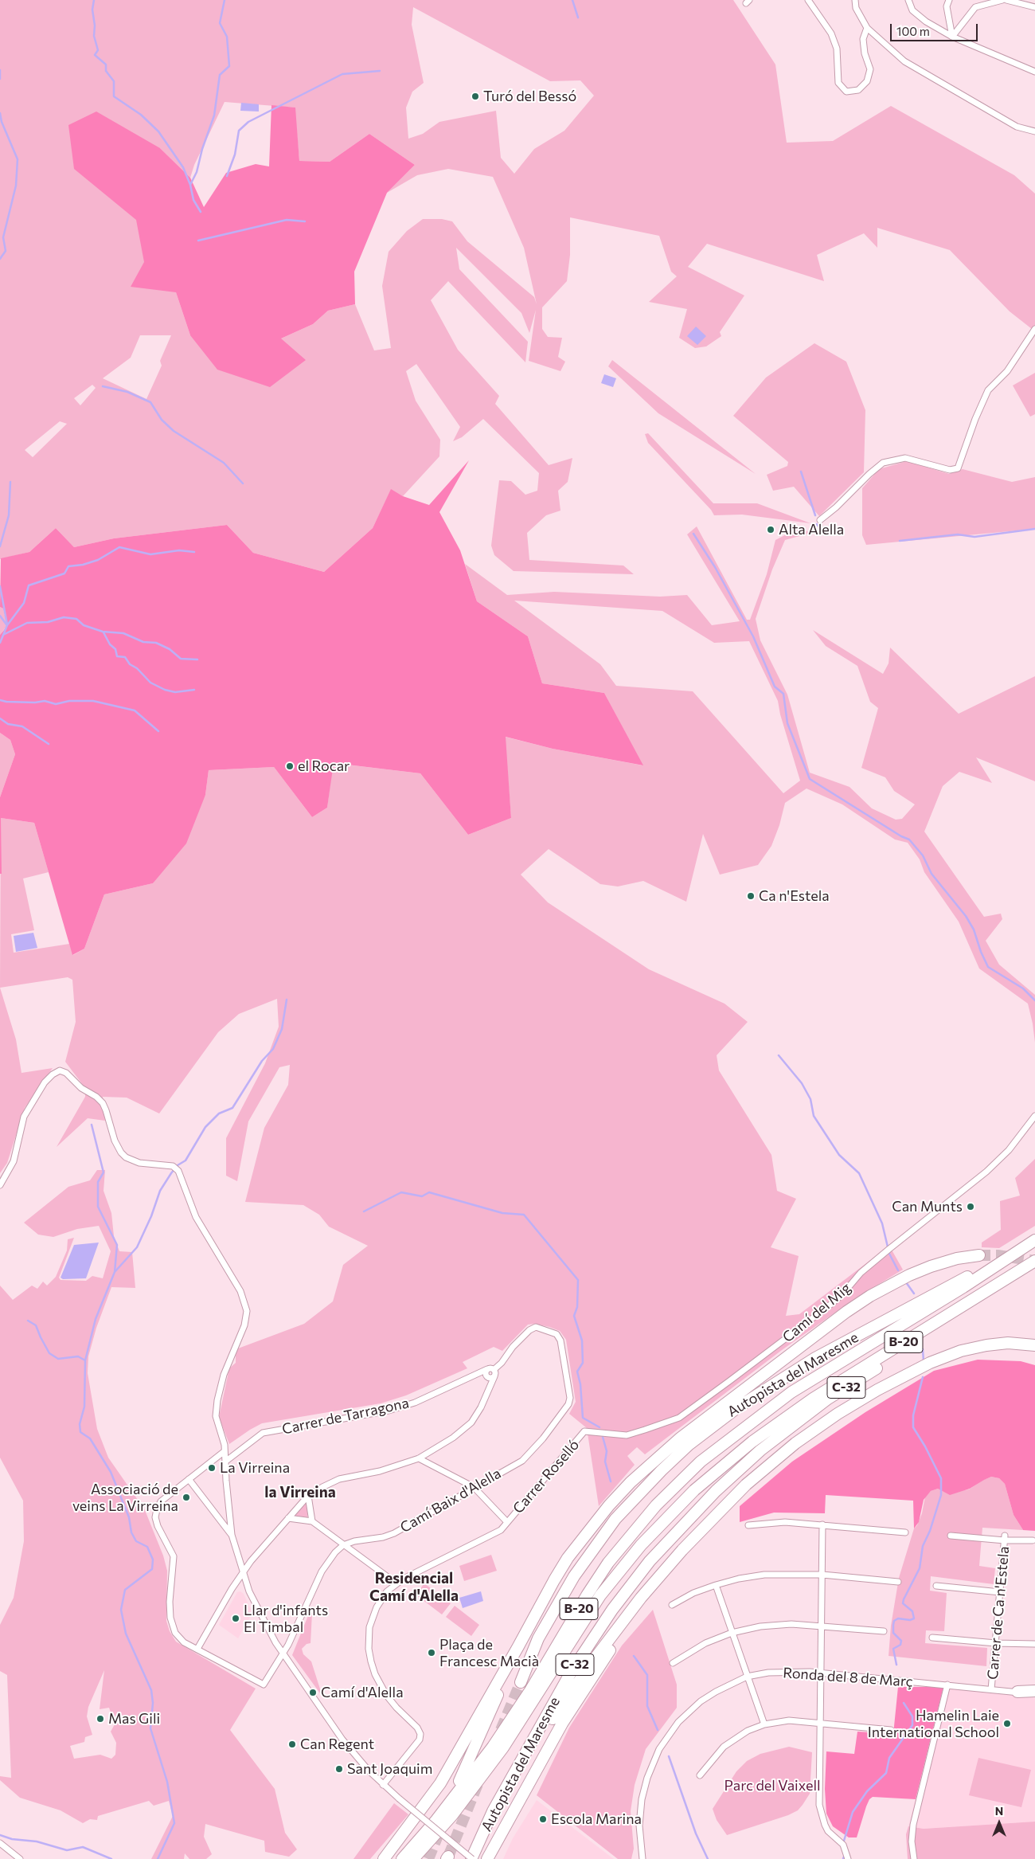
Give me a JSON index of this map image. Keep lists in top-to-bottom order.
{
  "streets": {
    "highway": ["B-20", "Autopista del Maresme", "C-32"],
    "street": [
      "Camí del Mig",
      "Carrer de Tarragona",
      "Carrer Roselló",
      "Camí Baix d'Alella",
      "Carrer de Ca n'Estela",
      "Ronda del 8 de Març"
    ]
  },
  "crossings": [
    ["Camí del Mig", "Carrer Roselló"],
    ["B-20", "Autopista del Maresme"],
    ["Carrer de Tarragona", "Camí Baix d'Alella"],
    ["Carrer de Ca n'Estela", "Ronda del 8 de Març"]
  ],
  "districts": ["la Virreina", "Residencial Camí d'Alella"],
  "parks": ["Parc del Vaixell"],
  "places": [
    "Turó del Bessó",
    "Alta Alella",
    "el Rocar",
    "Ca n'Estela",
    "Can Munts",
    "La Virreina",
    "Associació de veins La Virreina",
    "Llar d'infants El Timbal",
    "Plaça de Francesc Macià",
    "Camí d'Alella",
    "Mas Gili",
    "Hamelin Laie International School",
    "Can Regent",
    "Sant Joaquim",
    "Escola Marina"
  ],
  "scale_bar": "100 m",
  "north": "top"
}
